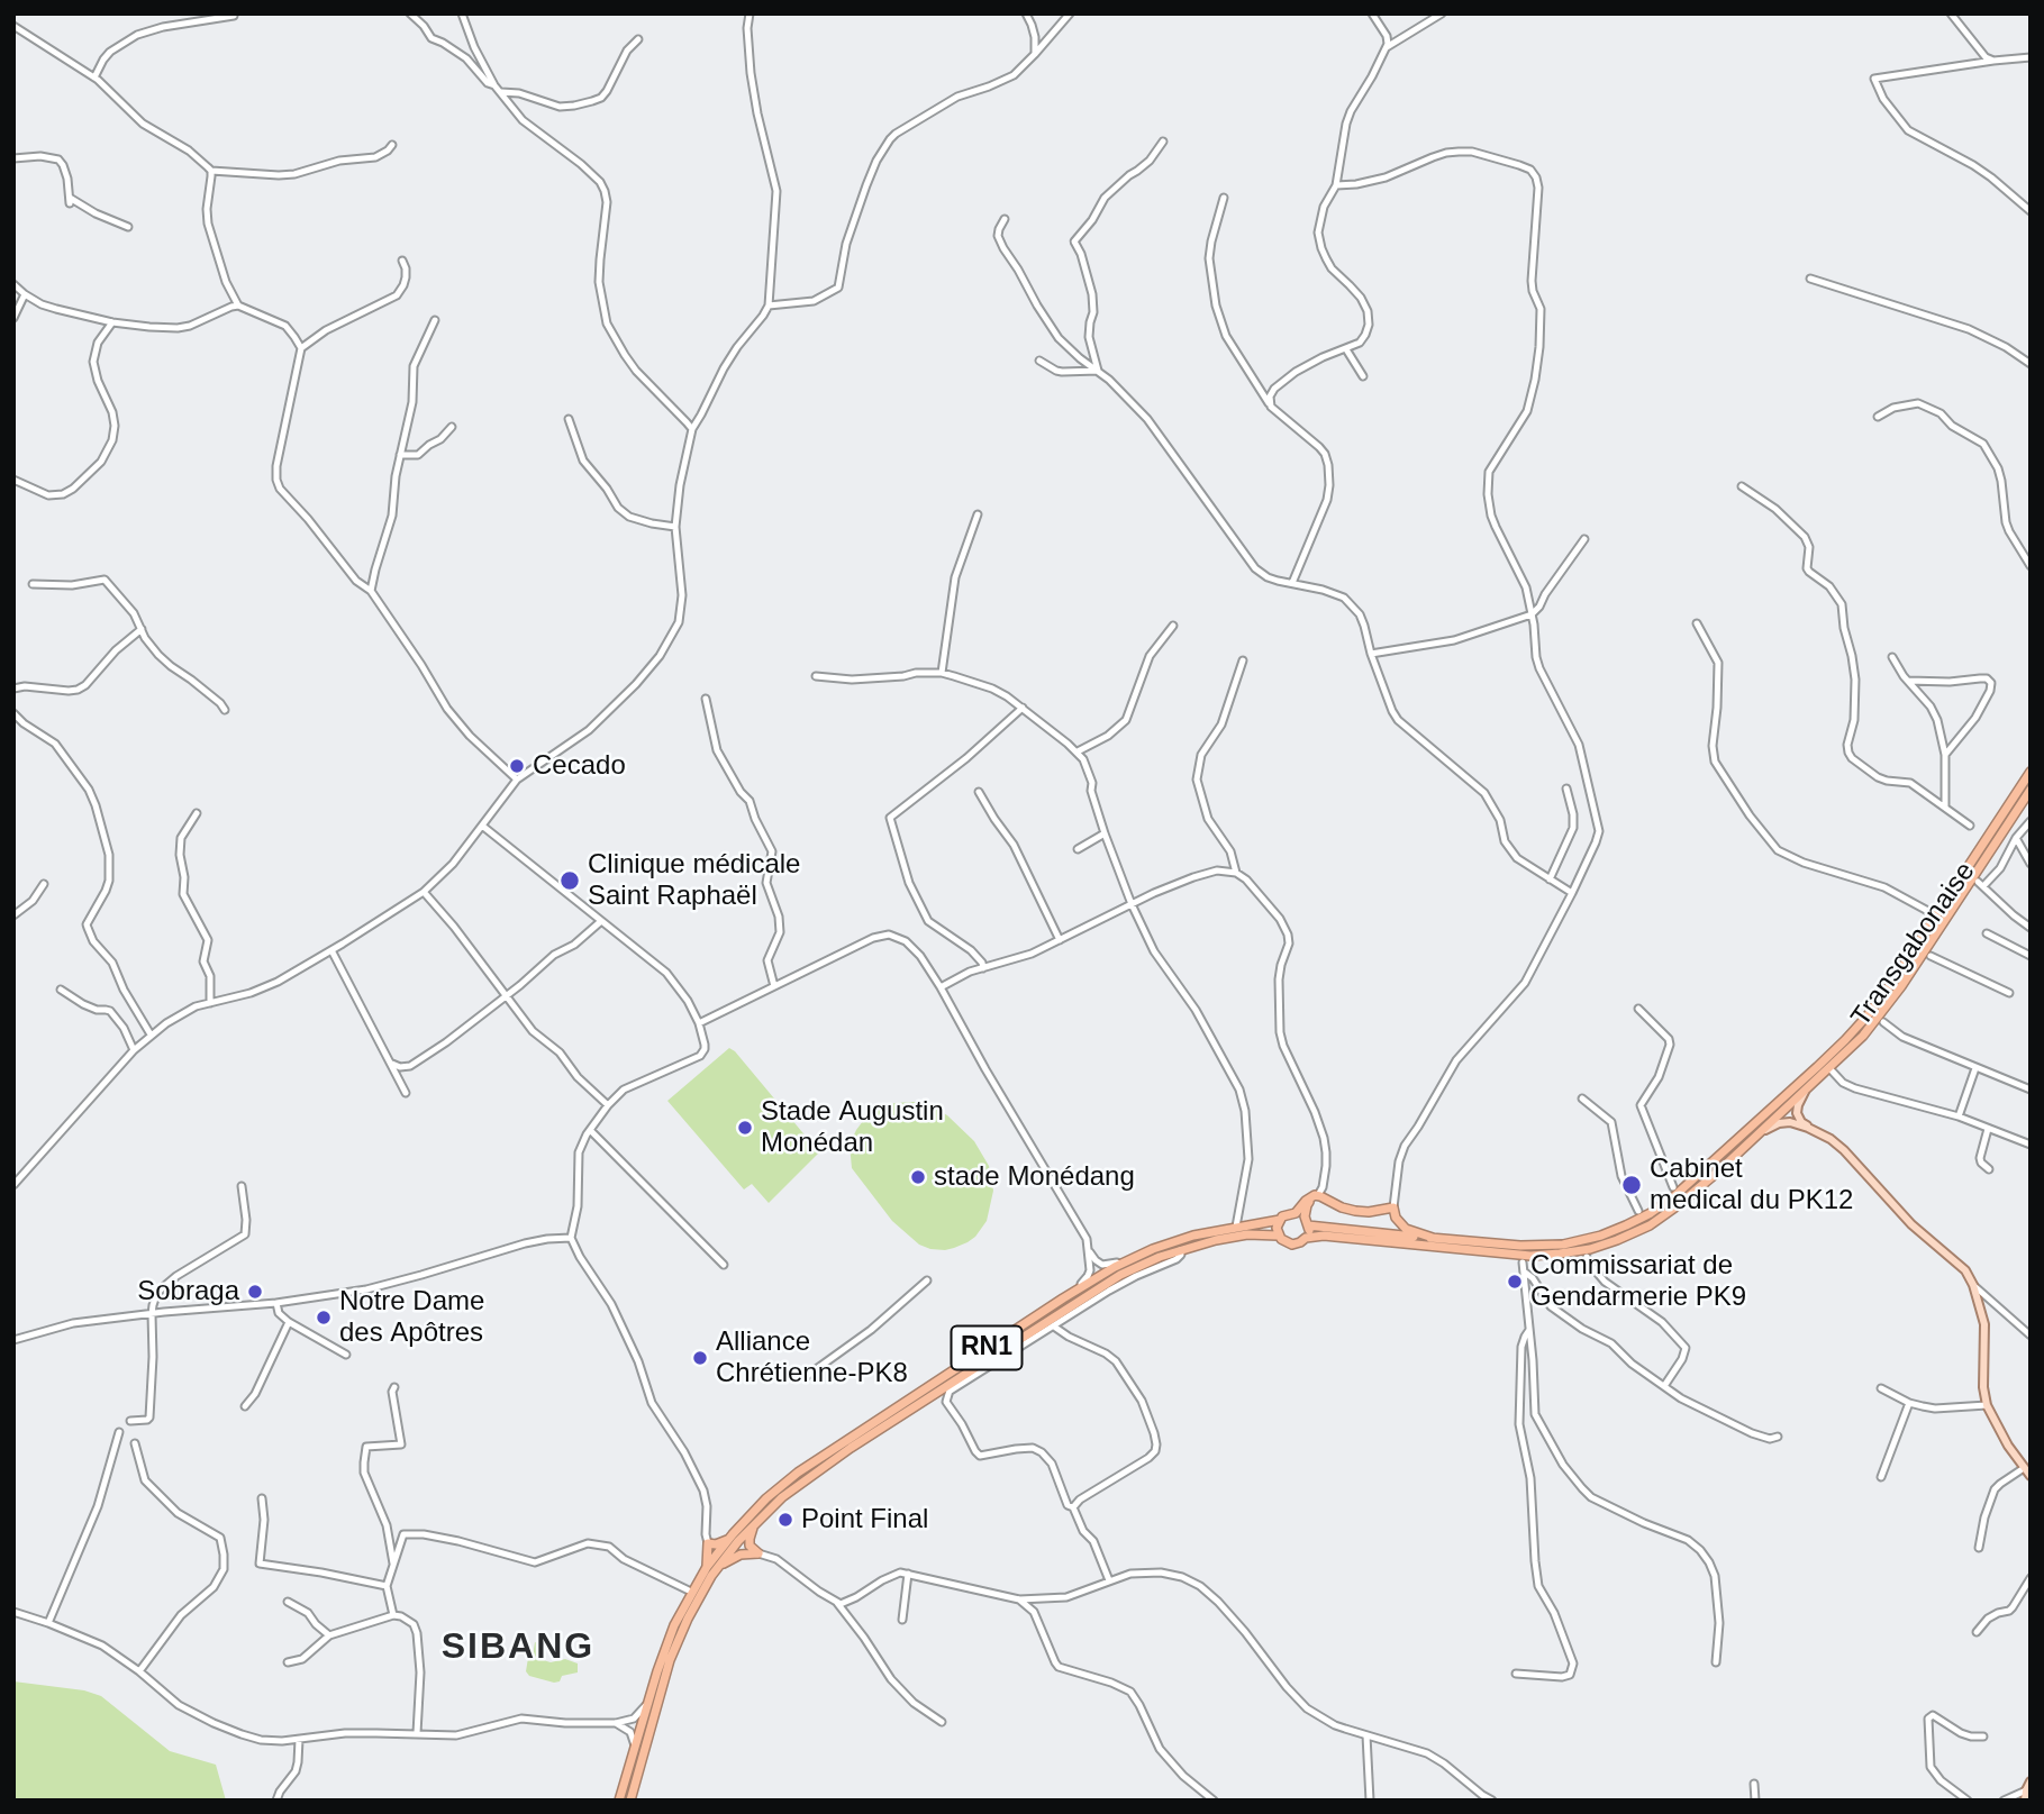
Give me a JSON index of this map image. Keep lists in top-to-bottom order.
{
  "streets": {
    "highway": ["Transgabonaise", "RN1"]
  },
  "crossings": [
    ["Transgabonaise", "RN1"]
  ],
  "districts": ["SIBANG"],
  "places": [
    "Cecado",
    "Clinique médicale Saint Raphaël",
    "Stade Augustin Monédan",
    "stade Monédang",
    "Cabinet medical du PK12",
    "Commissariat de Gendarmerie PK9",
    "Sobraga",
    "Notre Dame des Apôtres",
    "Alliance Chrétienne-PK8",
    "Point Final"
  ]
}
